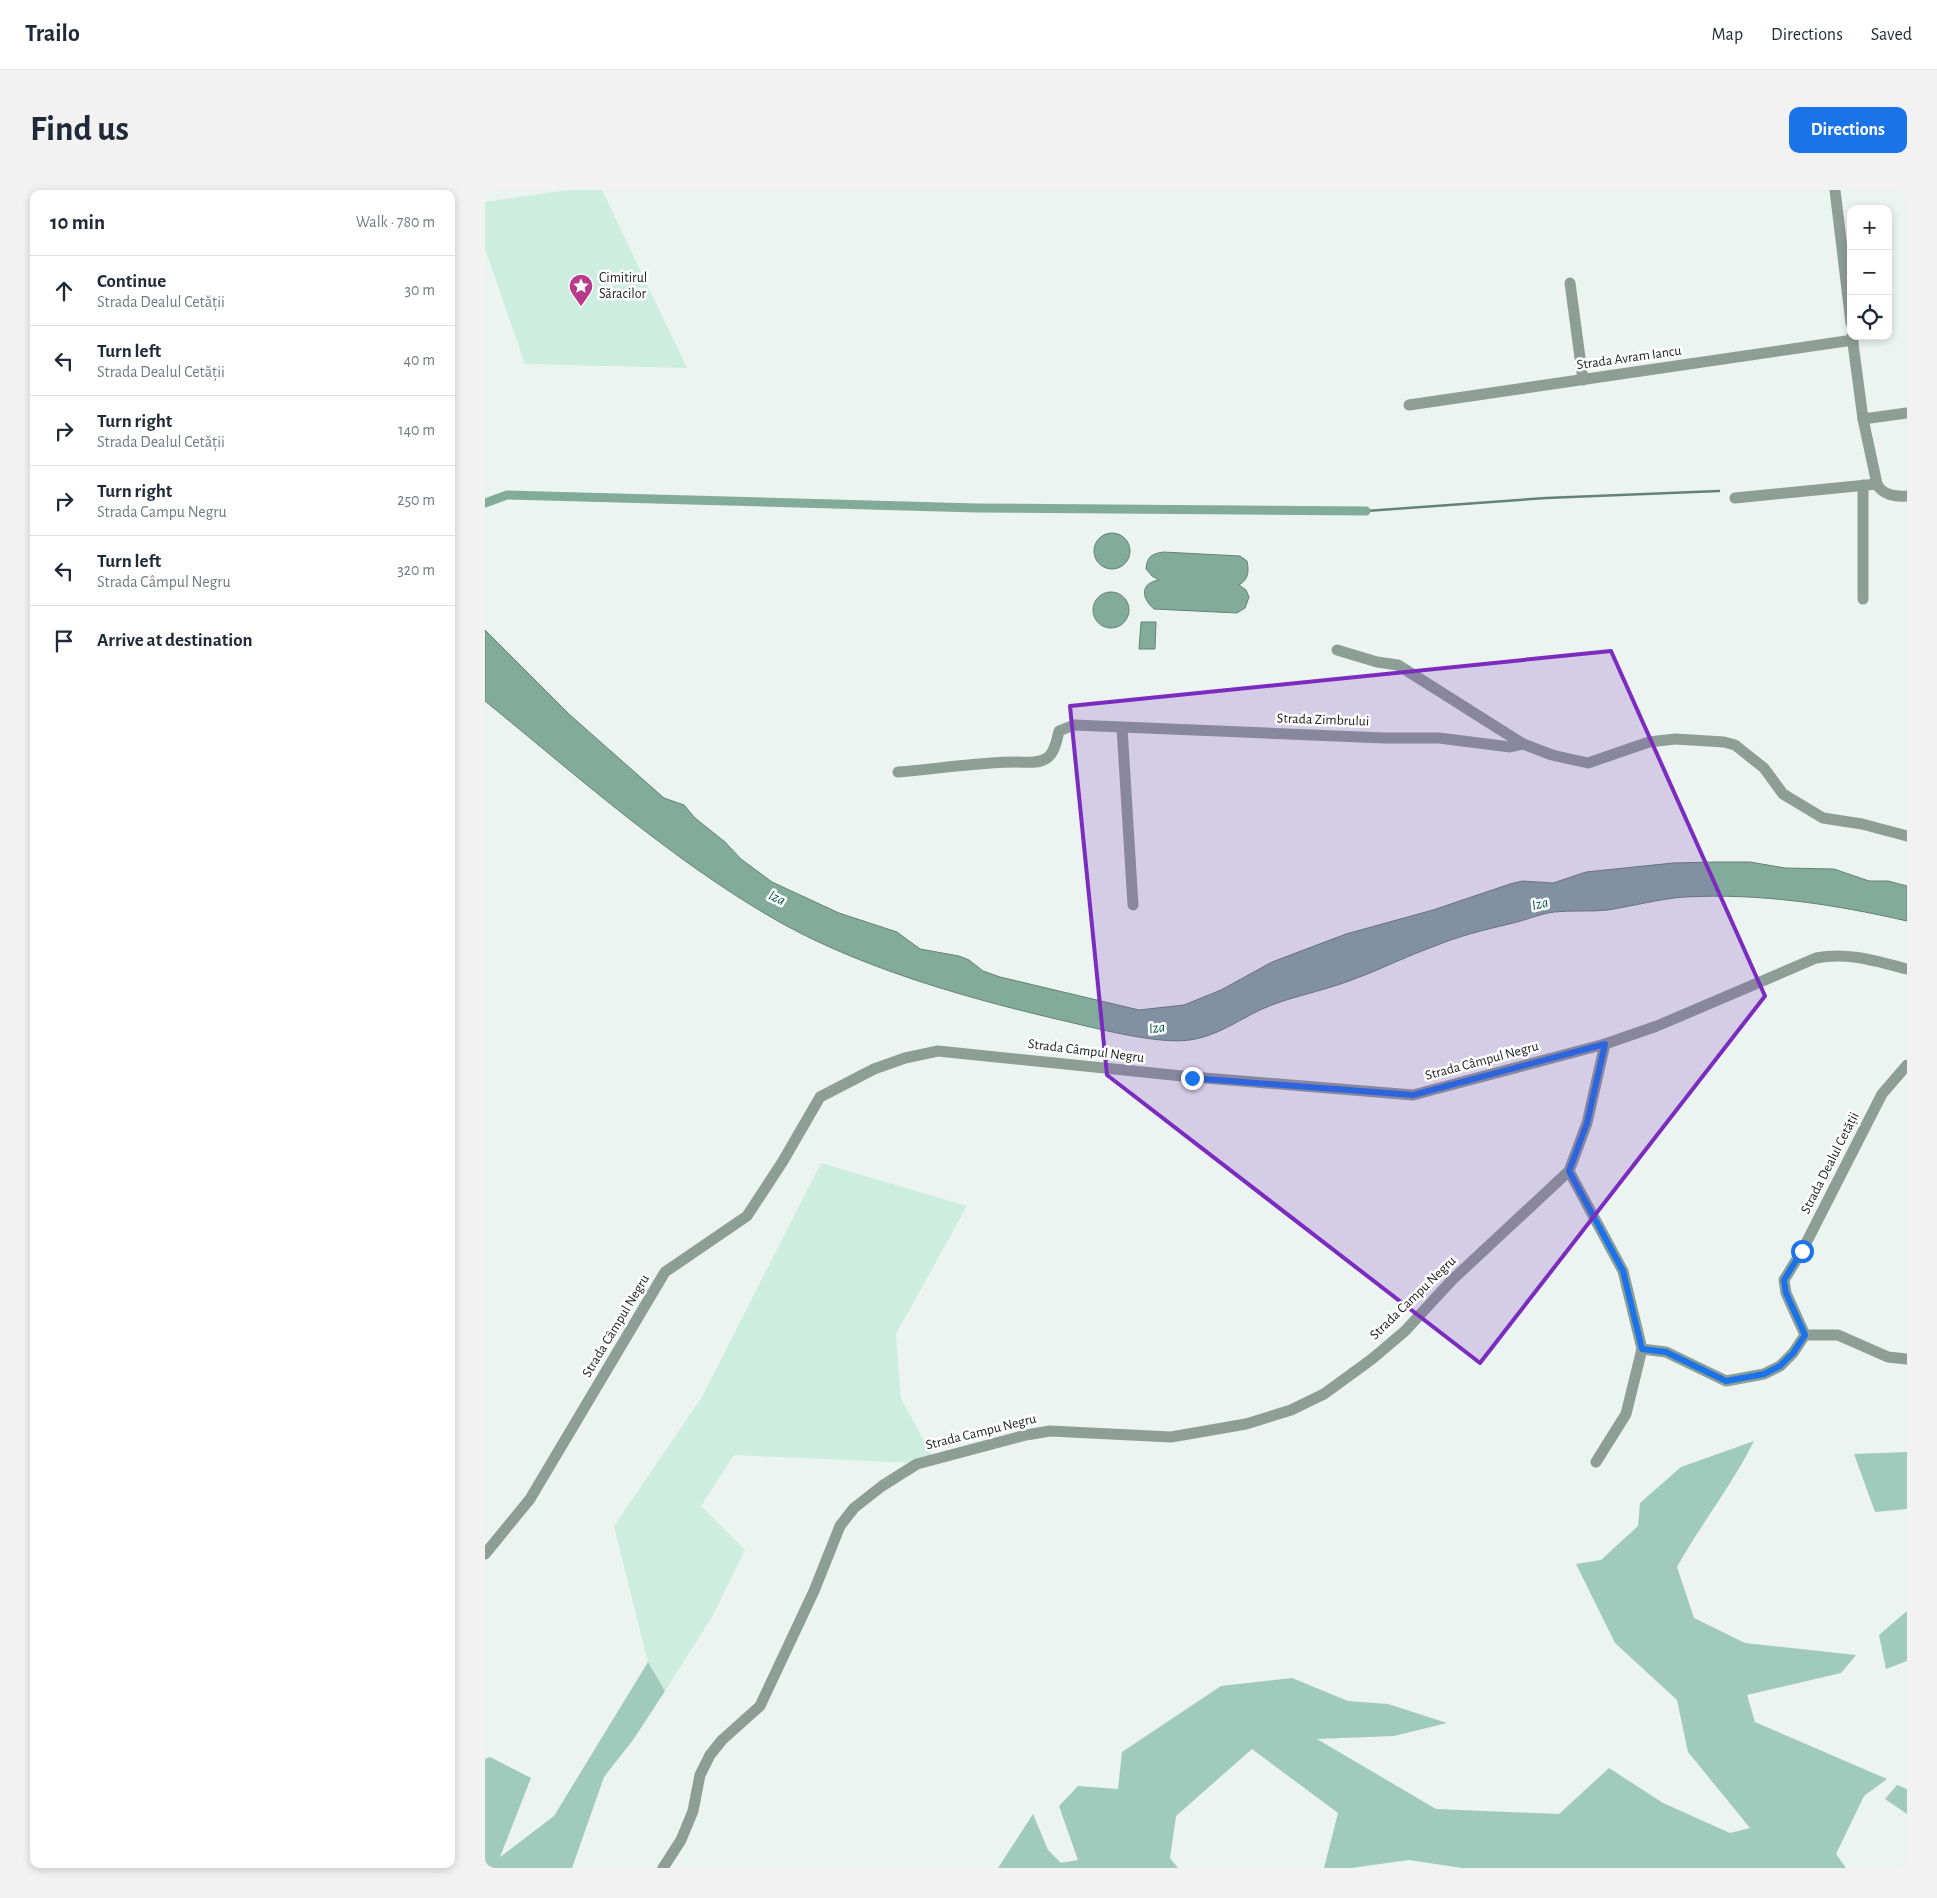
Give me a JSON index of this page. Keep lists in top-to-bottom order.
{
  "streets": {
    "street": [
      "Strada Avram Iancu",
      "Strada Zimbrului",
      "Strada Câmpul Negru",
      "Strada Dealul Cetății",
      "Strada Campu Negru"
    ]
  },
  "crossings": [
    ["Strada Câmpul Negru", "Strada Campu Negru"]
  ],
  "water": ["Iza"],
  "places": {
    "place": ["Cimitirul Săracilor"]
  },
  "page": {
    "header": "Trailo",
    "nav": ["Map", "Directions", "Saved"],
    "buttons": "Directions",
    "title": "Find us",
    "heading": ["10 min", "Walk · 780 m"],
    "map_buttons": ["+", "−"],
    "list": [
      ["Continue", "Strada Dealul Cetății", "30 m"],
      ["Turn left", "Strada Dealul Cetății", "40 m"],
      ["Turn right", "Strada Dealul Cetății", "140 m"],
      ["Turn right", "Strada Campu Negru", "250 m"],
      ["Turn left", "Strada Câmpul Negru", "320 m"],
      "Arrive at destination"
    ]
  }
}
